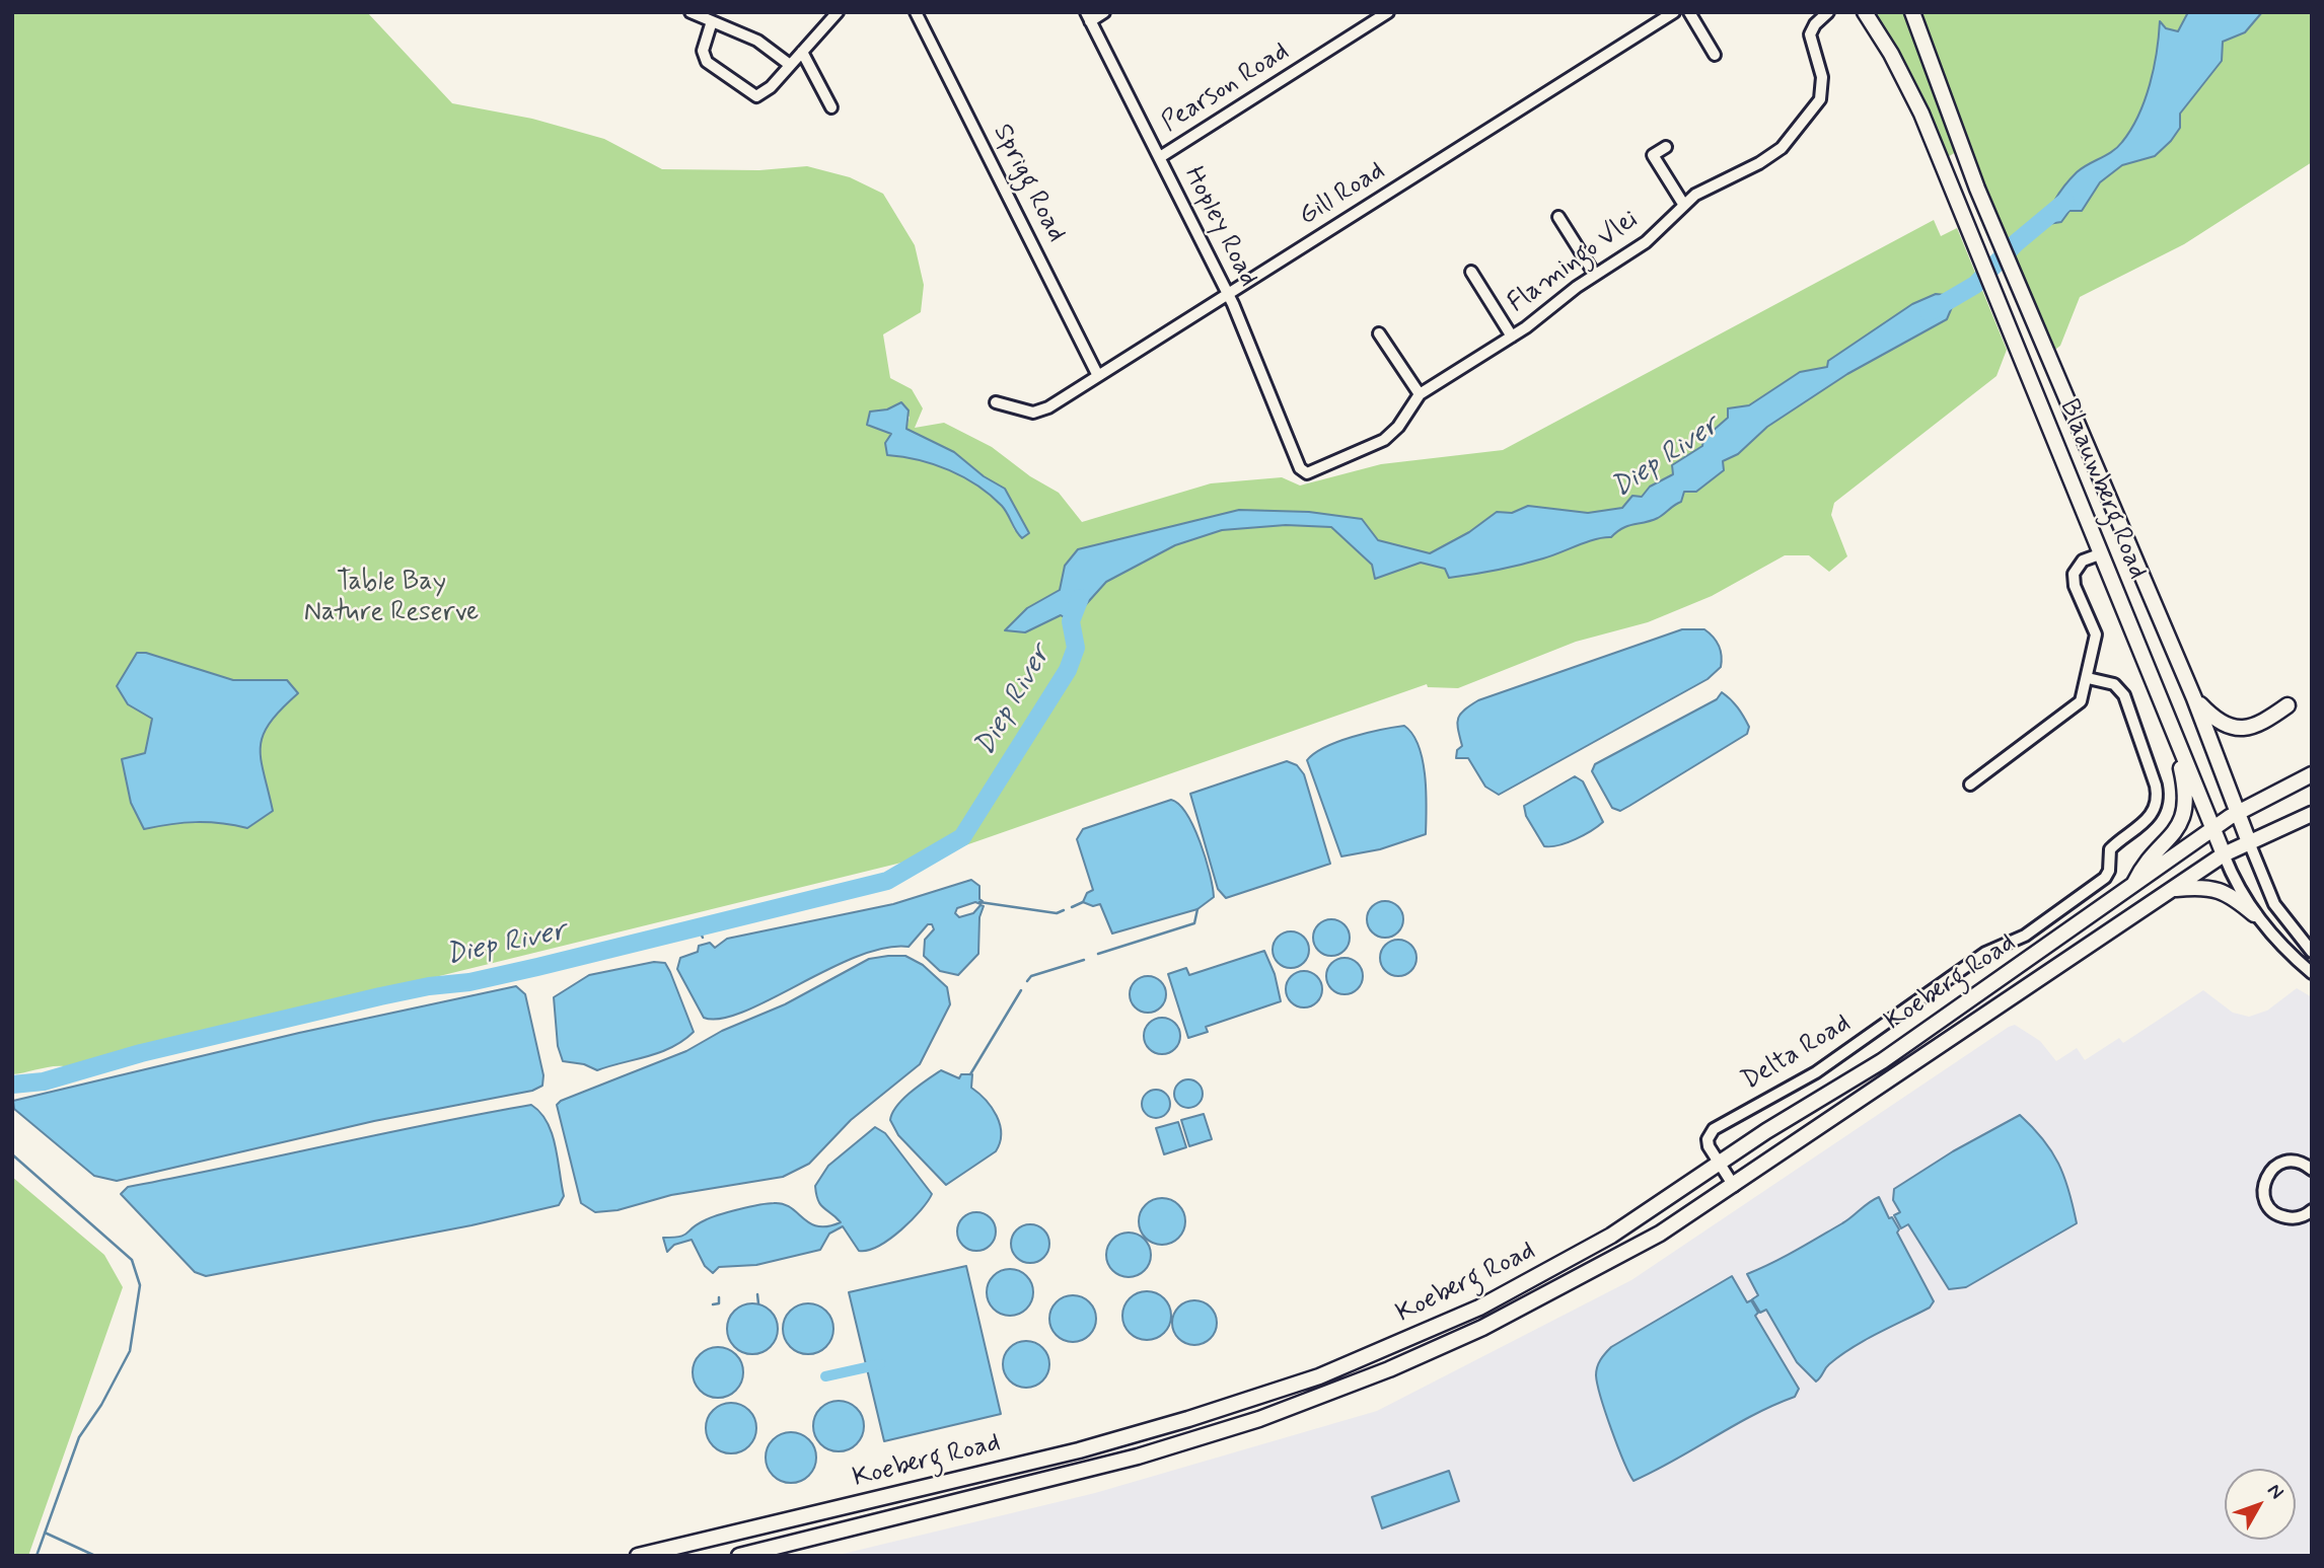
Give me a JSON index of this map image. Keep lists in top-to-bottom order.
{
  "streets": {
    "main road": ["Blaauwberg Road", "Koeberg Road"],
    "street": [
      "Pearson Road",
      "Sprigg Road",
      "Gill Road",
      "Hopley Road",
      "Flamingo Vlei",
      "Delta Road"
    ]
  },
  "crossings": [
    ["Pearson Road", "Hopley Road"],
    ["Sprigg Road", "Gill Road"],
    ["Gill Road", "Hopley Road"],
    ["Hopley Road", "Flamingo Vlei"],
    ["Blaauwberg Road", "Koeberg Road"],
    ["Koeberg Road", "Delta Road"]
  ],
  "water": ["Diep River"],
  "parks": ["Table Bay Nature Reserve"],
  "north": "top right"
}
